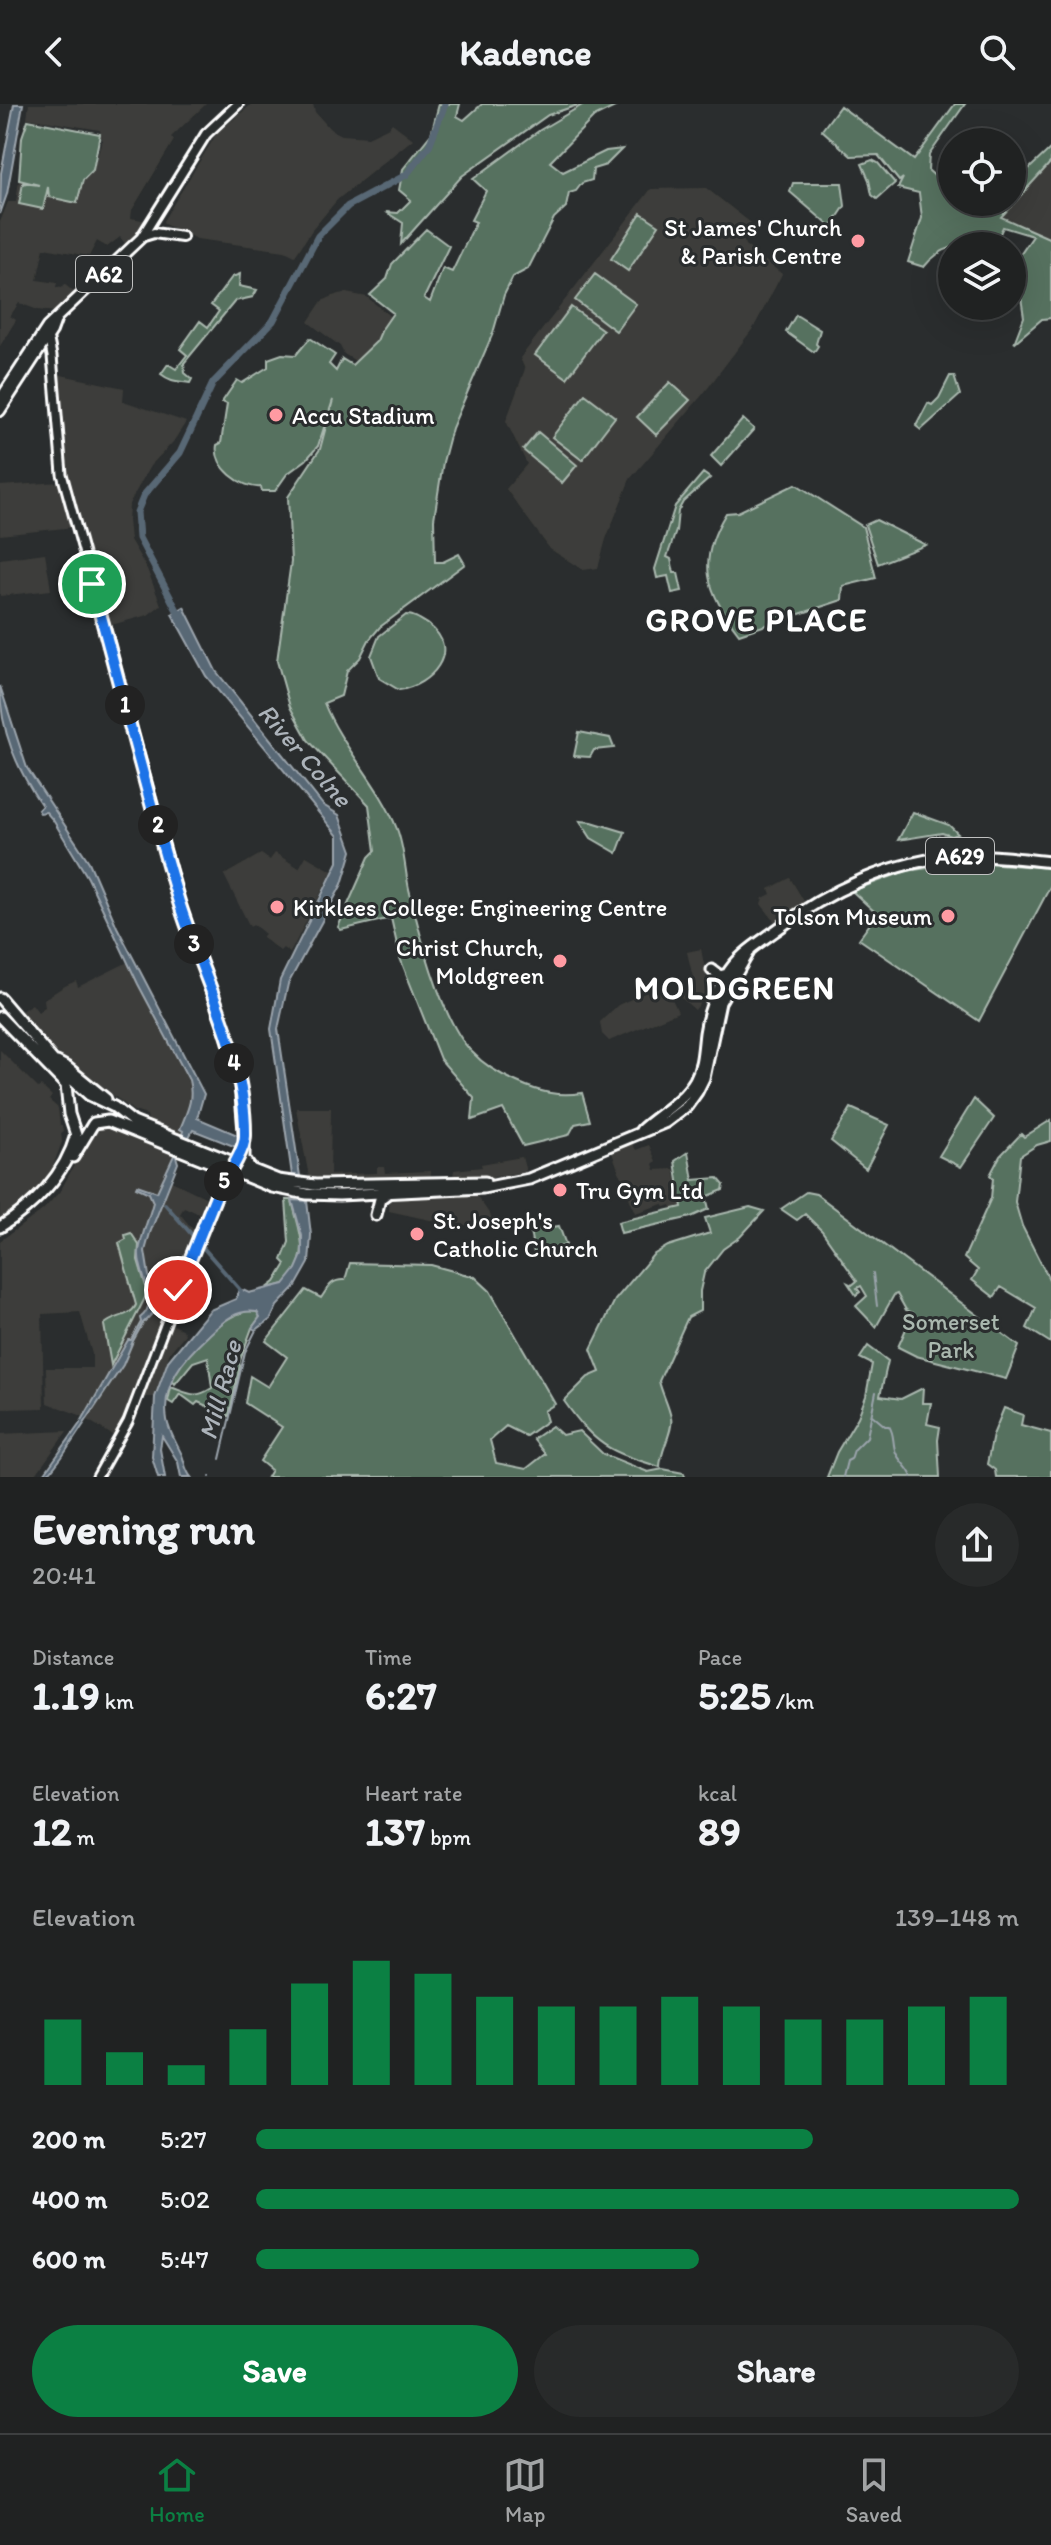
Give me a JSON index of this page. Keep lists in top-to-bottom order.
{
  "streets": {
    "highway": ["A629"],
    "main road": ["A62"]
  },
  "districts": ["GROVE PLACE", "MOLDGREEN"],
  "water": ["River Colne", "Mill Race"],
  "parks": ["Somerset Park"],
  "places": [
    "St James' Church & Parish Centre",
    "Accu Stadium",
    "Kirklees College: Engineering Centre",
    "Tolson Museum",
    "Christ Church, Moldgreen",
    "Tru Gym Ltd",
    "St. Joseph's Catholic Church"
  ],
  "page": {
    "header": "Kadence",
    "pins": [
      "1",
      "2",
      "3",
      "4",
      "5"
    ],
    "heading": ["Evening run", "20:41"],
    "stats": [
      ["Distance", "1.19 km"],
      ["Time", "6:27"],
      ["Pace", "5:25 /km"],
      ["Elevation", "12 m"],
      ["Heart rate", "137 bpm"],
      ["kcal", "89"]
    ],
    "chart": ["Elevation", "139–148 m"],
    "list": [
      {
        "name": "200 m",
        "note": "5:27"
      },
      {
        "name": "400 m",
        "note": "5:02"
      },
      {
        "name": "600 m",
        "note": "5:47"
      }
    ],
    "buttons": ["Save", "Share"],
    "tabs": ["Home", "Map", "Saved"]
  }
}
